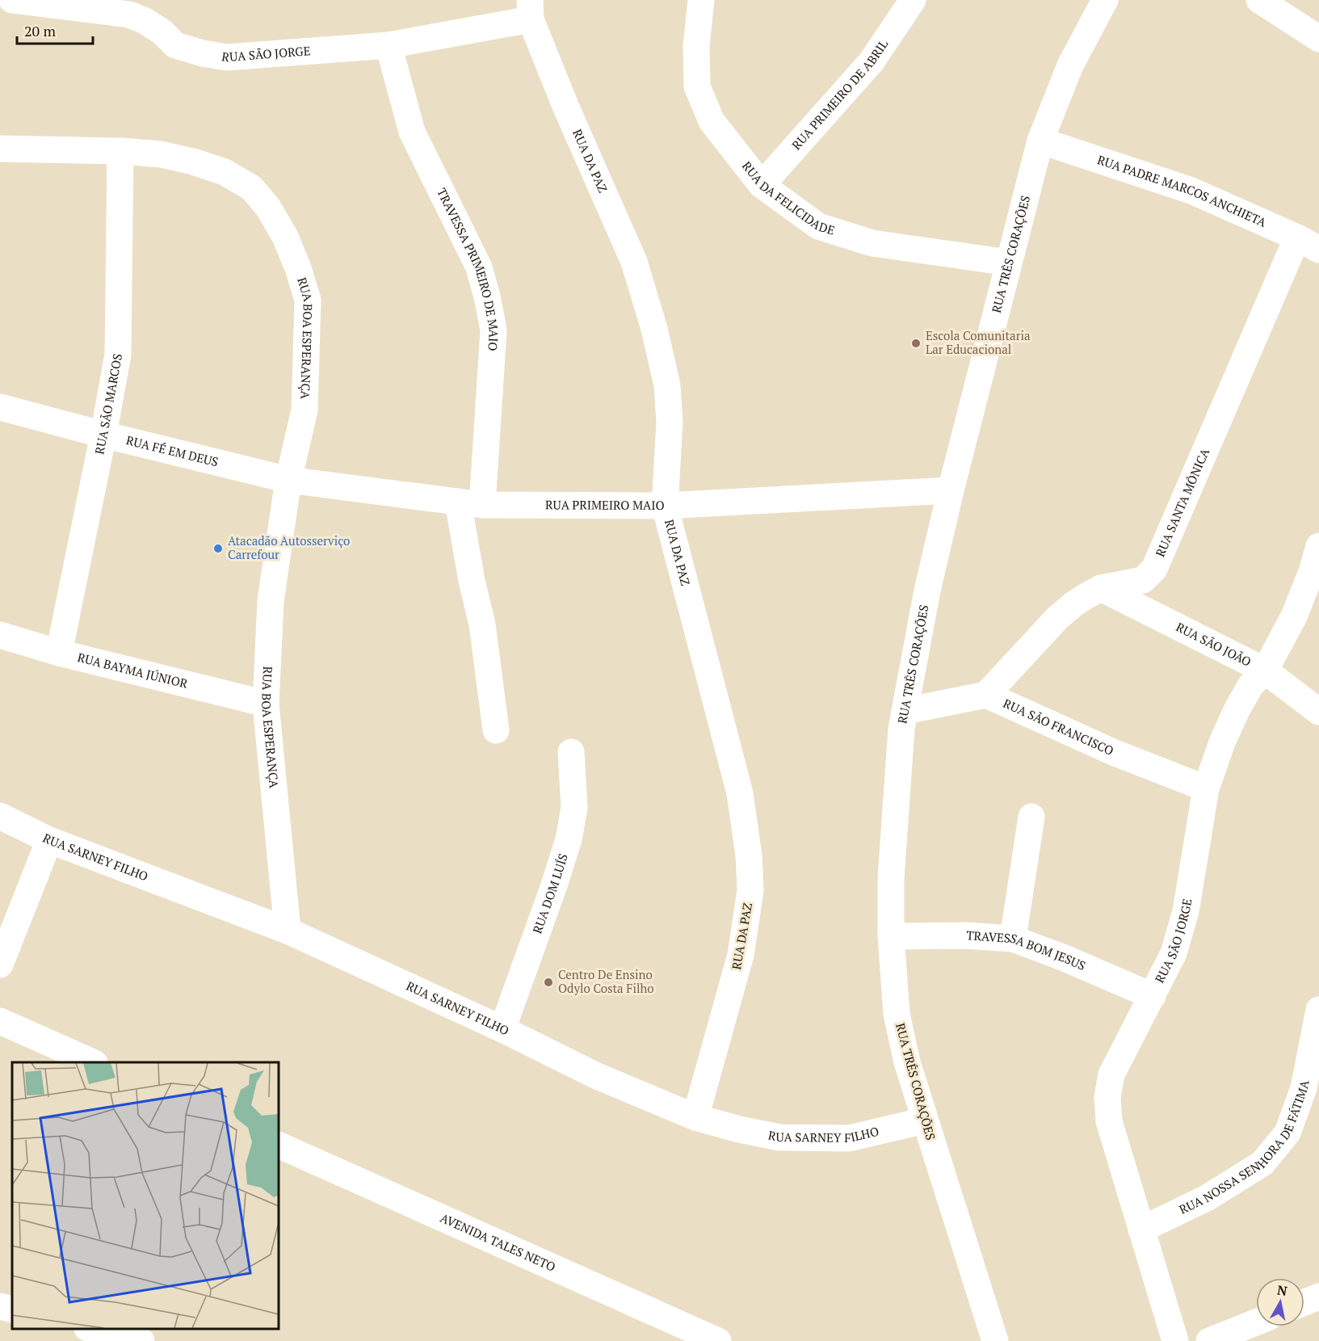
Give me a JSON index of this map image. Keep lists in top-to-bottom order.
{
  "streets": {
    "street": [
      "RUA SÃO JORGE",
      "RUA PRIMEIRO DE ABRIL",
      "RUA DA PAZ",
      "RUA PADRE MARCOS ANCHIETA",
      "RUA DA FELICIDADE",
      "RUA TRÊS CORAÇÕES",
      "TRAVESSA PRIMEIRO DE MAIO",
      "RUA BOA ESPERANÇA",
      "RUA SÃO MARCOS",
      "RUA FÉ EM DEUS",
      "RUA SANTA MÔNICA",
      "RUA PRIMEIRO MAIO",
      "RUA SÃO JOÃO",
      "RUA BAYMA JÚNIOR",
      "RUA SÃO FRANCISCO",
      "RUA SARNEY FILHO",
      "RUA DOM LUÍS",
      "TRAVESSA BOM JESUS",
      "RUA NOSSA SENHORA DE FÁTIMA",
      "AVENIDA TALES NETO"
    ]
  },
  "crossings": [
    ["RUA SÃO JORGE", "RUA DA PAZ"],
    ["RUA SÃO JORGE", "TRAVESSA PRIMEIRO DE MAIO"],
    ["RUA SÃO JORGE", "RUA SÃO JOÃO"],
    ["RUA SÃO JORGE", "RUA SÃO FRANCISCO"],
    ["RUA SÃO JORGE", "TRAVESSA BOM JESUS"],
    ["RUA SÃO JORGE", "RUA NOSSA SENHORA DE FÁTIMA"],
    ["RUA PRIMEIRO DE ABRIL", "RUA DA FELICIDADE"],
    ["RUA DA PAZ", "RUA PRIMEIRO MAIO"],
    ["RUA DA PAZ", "RUA SARNEY FILHO"],
    ["RUA PADRE MARCOS ANCHIETA", "RUA TRÊS CORAÇÕES"],
    ["RUA PADRE MARCOS ANCHIETA", "RUA SANTA MÔNICA"],
    ["RUA DA FELICIDADE", "RUA TRÊS CORAÇÕES"],
    ["RUA TRÊS CORAÇÕES", "RUA PRIMEIRO MAIO"],
    ["RUA TRÊS CORAÇÕES", "RUA SARNEY FILHO"],
    ["RUA TRÊS CORAÇÕES", "TRAVESSA BOM JESUS"],
    ["TRAVESSA PRIMEIRO DE MAIO", "RUA PRIMEIRO MAIO"],
    ["RUA BOA ESPERANÇA", "RUA SÃO MARCOS"],
    ["RUA BOA ESPERANÇA", "RUA FÉ EM DEUS"],
    ["RUA BOA ESPERANÇA", "RUA PRIMEIRO MAIO"],
    ["RUA BOA ESPERANÇA", "RUA BAYMA JÚNIOR"],
    ["RUA BOA ESPERANÇA", "RUA SARNEY FILHO"],
    ["RUA SÃO MARCOS", "RUA FÉ EM DEUS"],
    ["RUA SÃO MARCOS", "RUA BAYMA JÚNIOR"],
    ["RUA FÉ EM DEUS", "RUA PRIMEIRO MAIO"],
    ["RUA SANTA MÔNICA", "RUA SÃO JOÃO"],
    ["RUA SANTA MÔNICA", "RUA SÃO FRANCISCO"],
    ["RUA SARNEY FILHO", "RUA DOM LUÍS"]
  ],
  "places": ["Escola Comunitaria Lar Educacional", "Atacadão Autosserviço Carrefour", "Centro De Ensino Odylo Costa Filho"],
  "scale_bar": "20 m",
  "north": "top"
}
